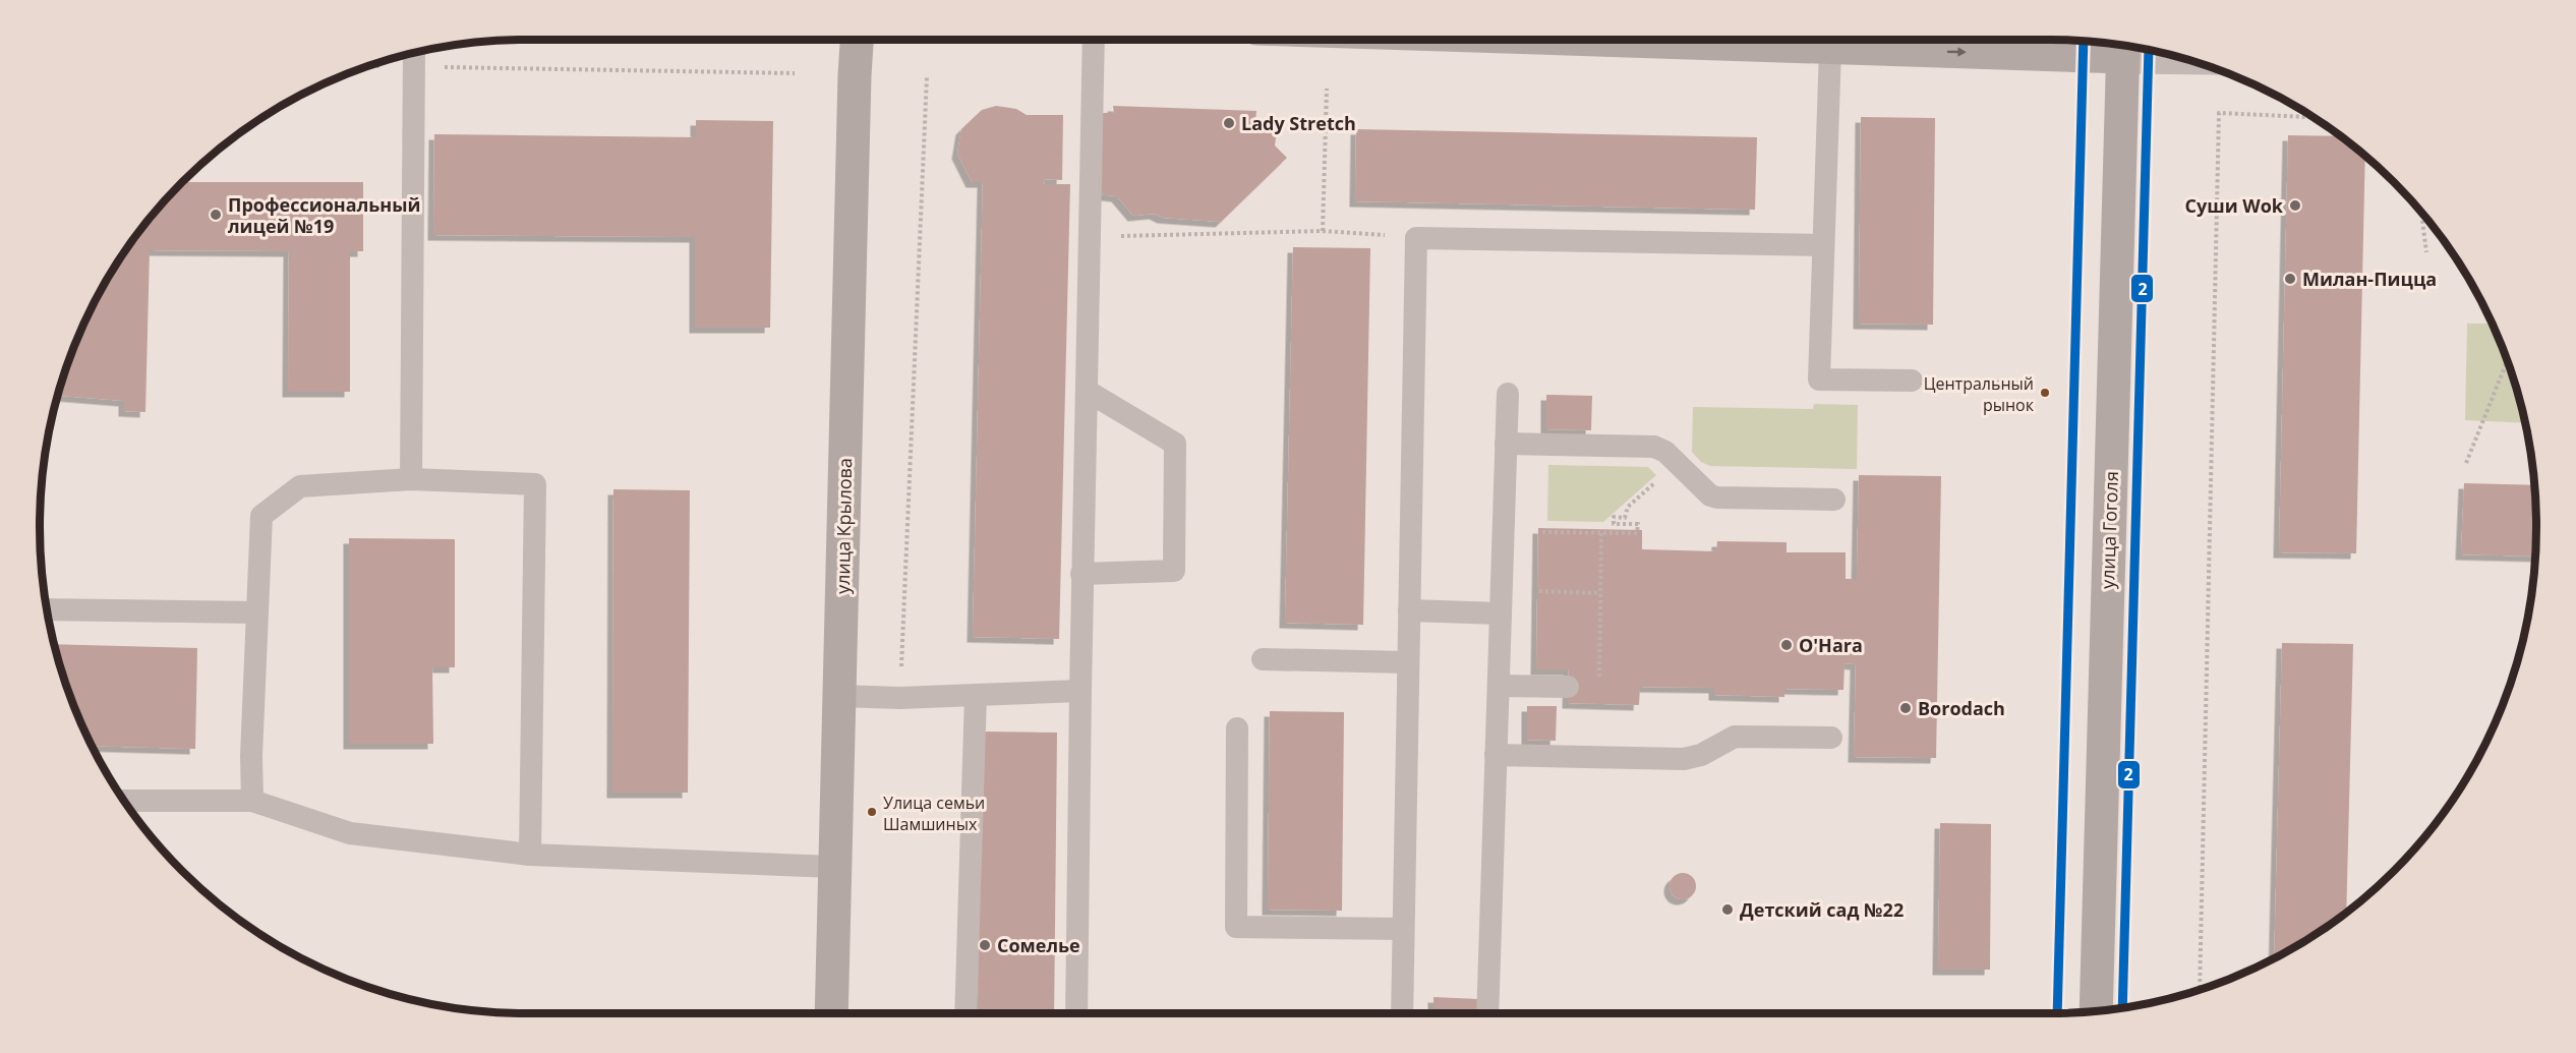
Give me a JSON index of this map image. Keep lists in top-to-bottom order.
{
  "streets": {
    "street": ["улица Крылова", "улица Гоголя"]
  },
  "places": [
    "Lady Stretch",
    "Суши Wok",
    "Профессиональный лицей №19",
    "Милан-Пицца",
    "Центральный рынок",
    "O'Hara",
    "Borodach",
    "Улица семьи Шамшиных",
    "Детский сад №22",
    "Сомелье"
  ],
  "lines": ["transit line 2"]
}
